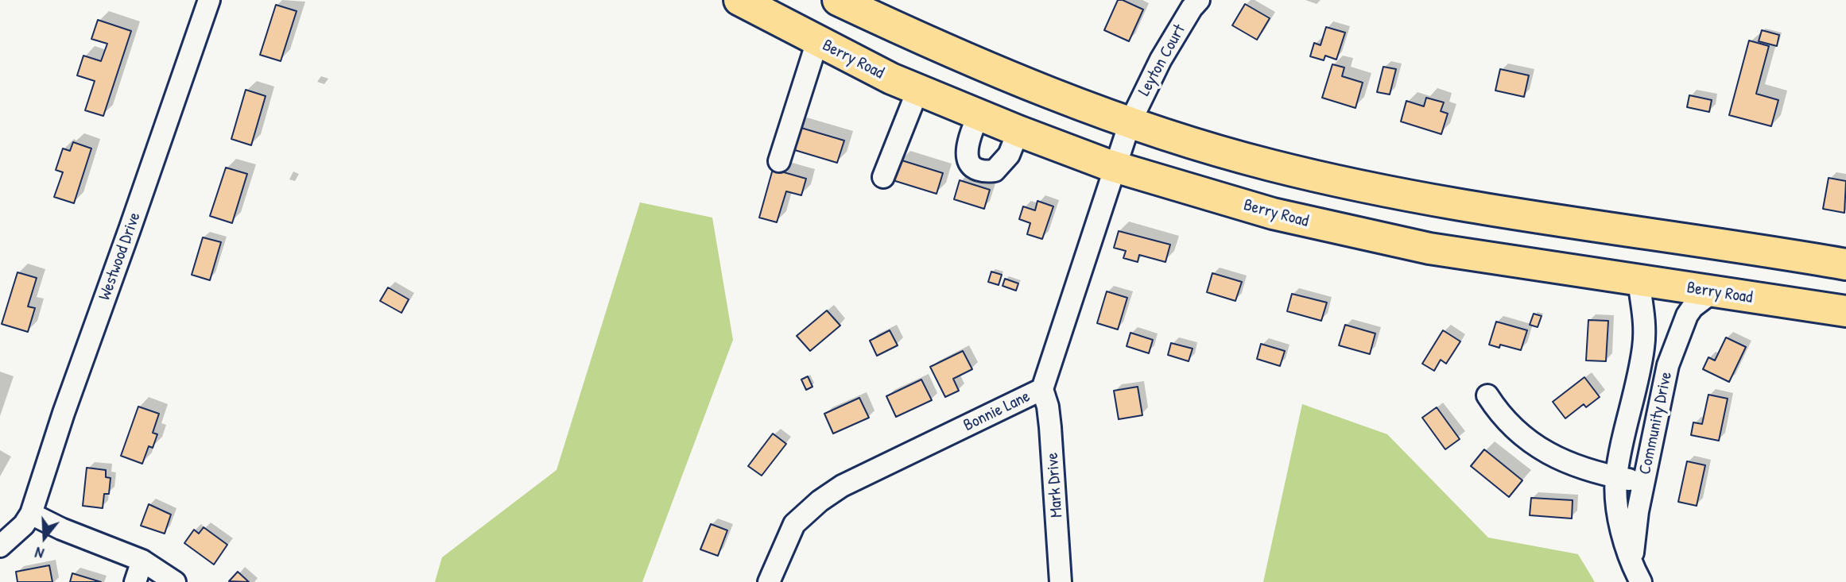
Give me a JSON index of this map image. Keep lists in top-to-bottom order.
{
  "streets": {
    "highway": ["Berry Road"],
    "street": [
      "Leyton Court",
      "Westwood Drive",
      "Bonnie Lane",
      "Community Drive",
      "Mark Drive"
    ]
  },
  "crossings": [
    ["Berry Road", "Bonnie Lane"],
    ["Berry Road", "Community Drive"],
    ["Leyton Court", "Bonnie Lane"],
    ["Bonnie Lane", "Mark Drive"]
  ],
  "north": "bottom"
}
